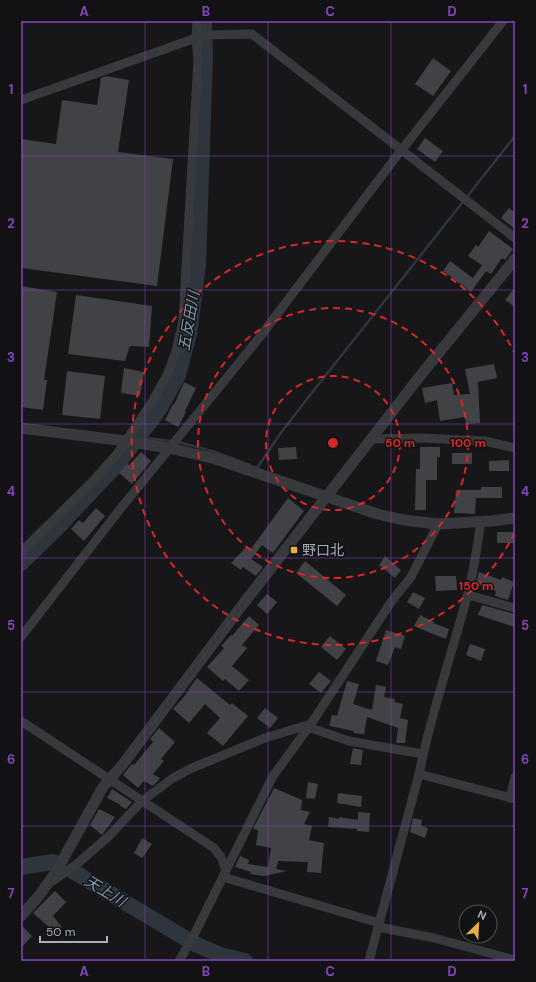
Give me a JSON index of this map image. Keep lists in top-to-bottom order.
{
  "water": ["五反田川", "天上川"],
  "places": {
    "transit": ["野口北"]
  },
  "scale_bar": "50 m",
  "north": "top right",
  "grid": {
    "columns": [
      "A",
      "B",
      "C",
      "D"
    ],
    "rows": [
      "1",
      "2",
      "3",
      "4",
      "5",
      "6",
      "7"
    ]
  },
  "rings": ["50 m", "100 m", "150 m"]
}
